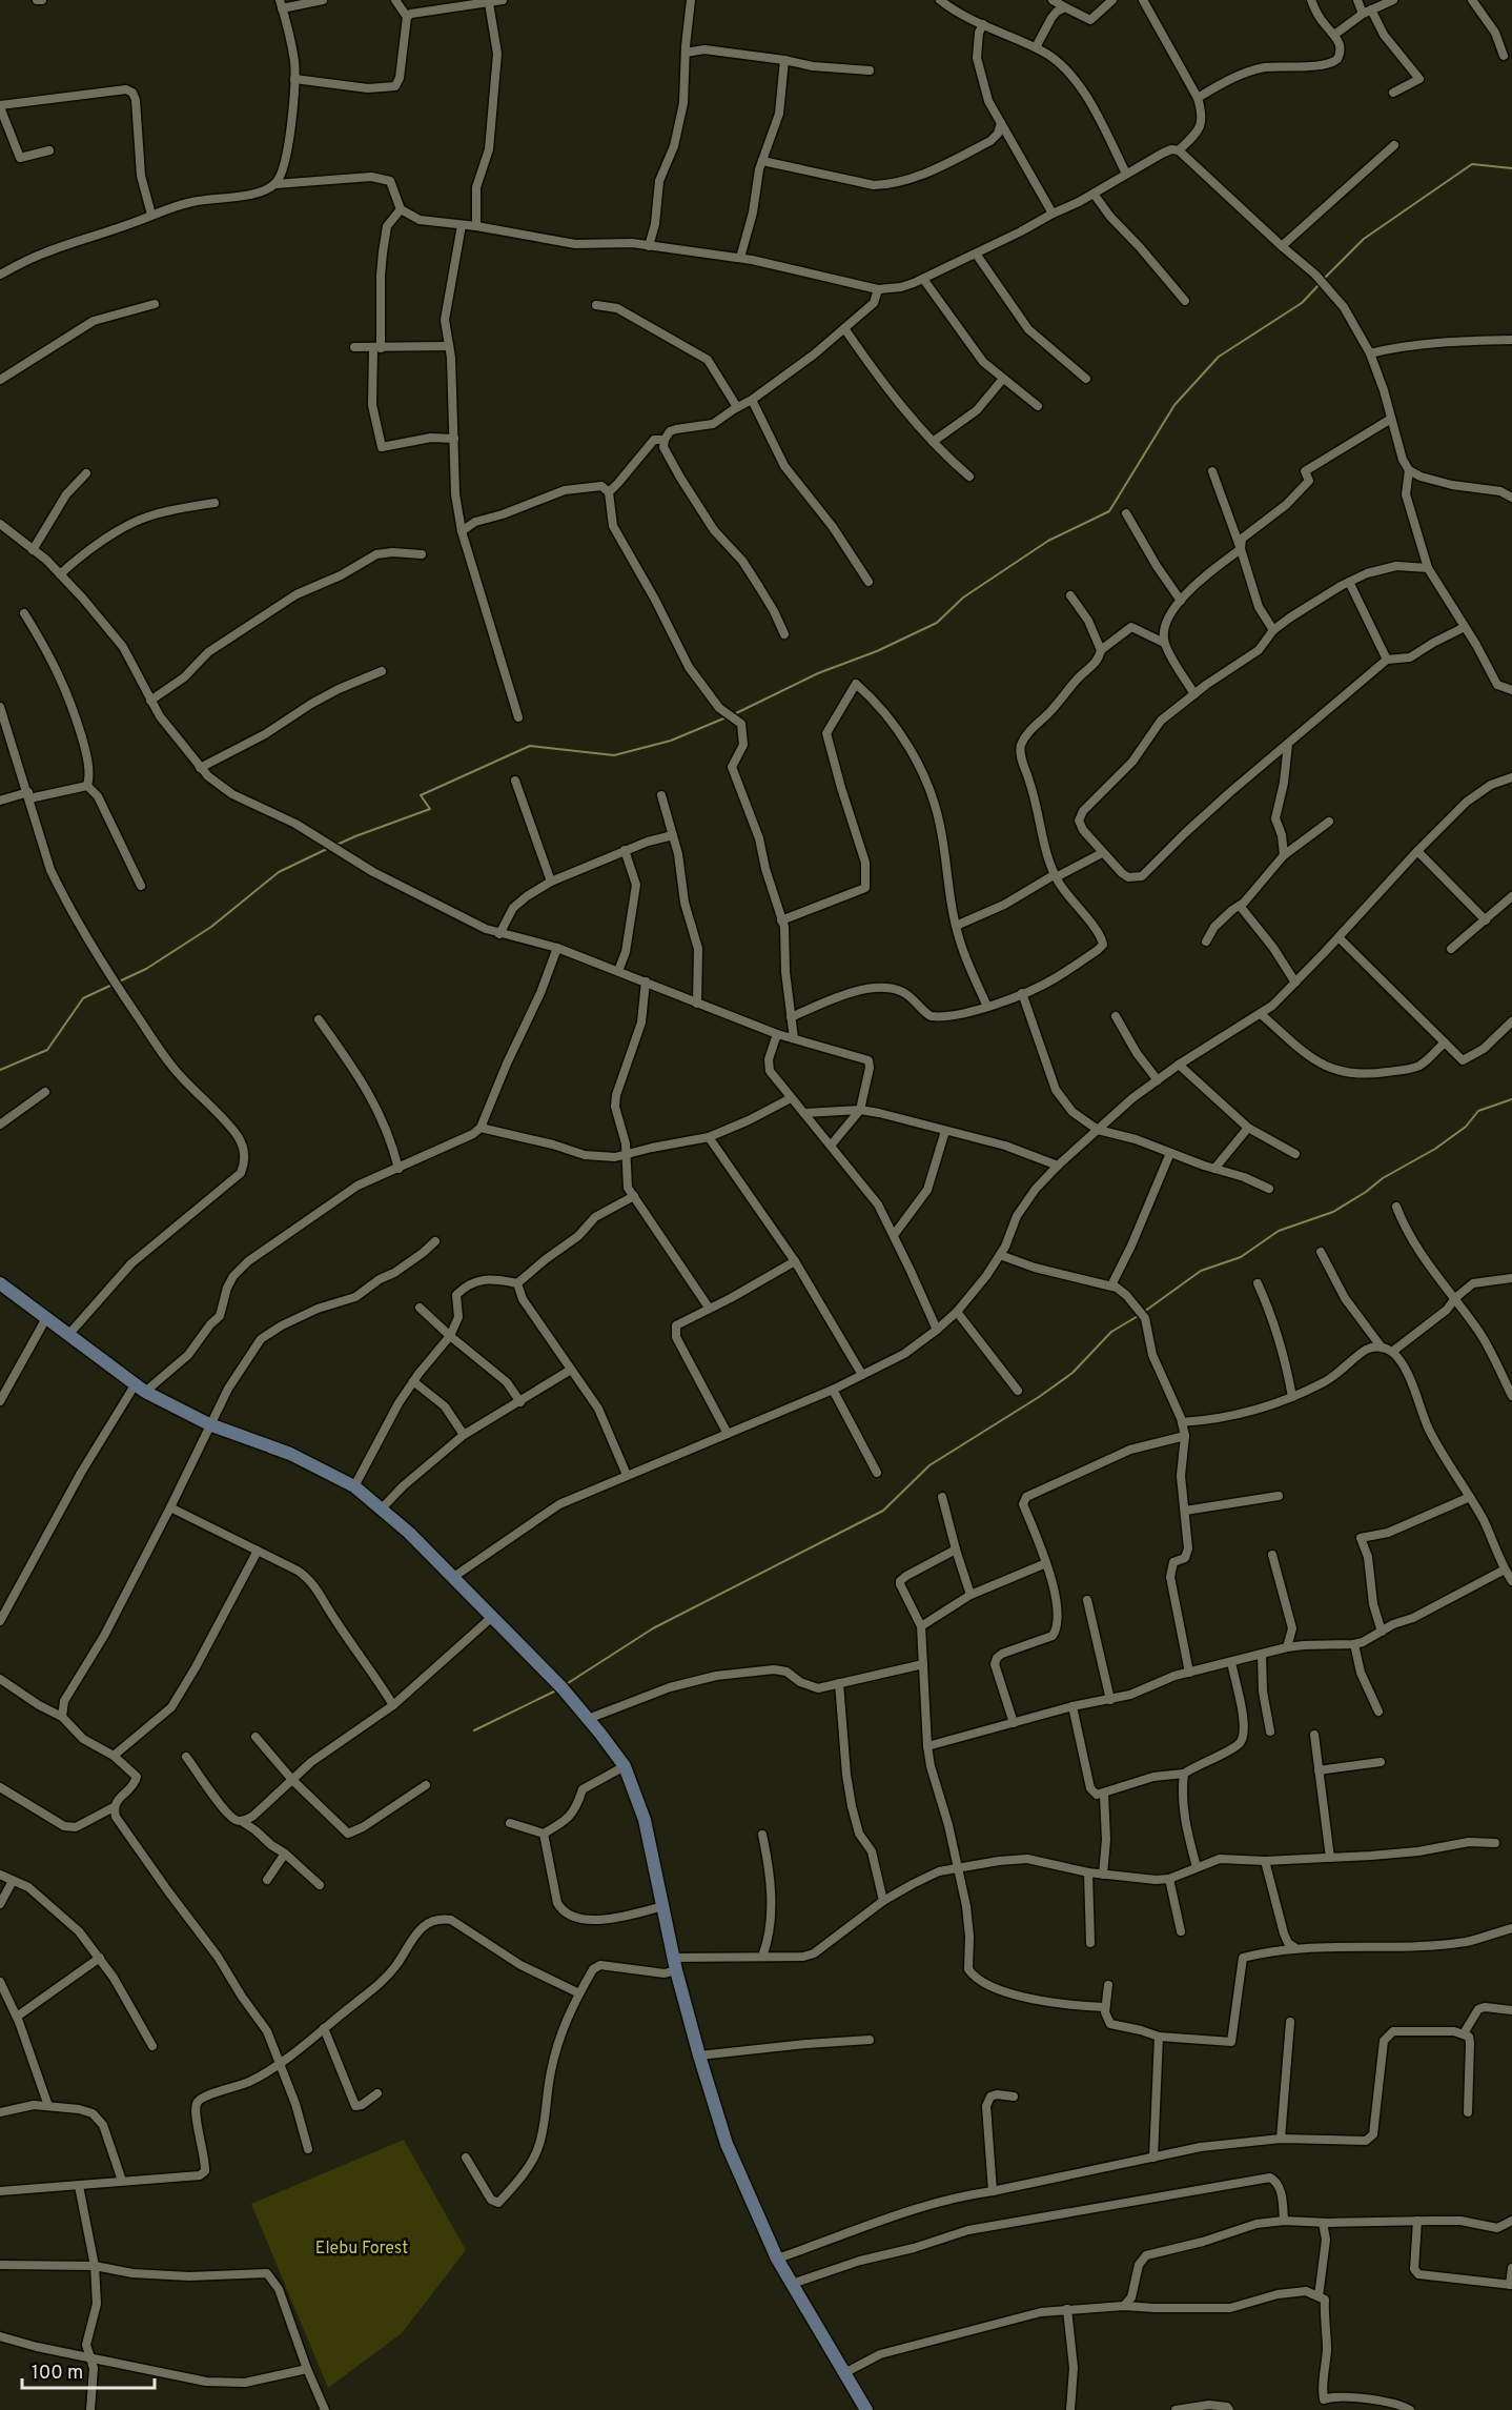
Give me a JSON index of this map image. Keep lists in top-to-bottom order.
{
  "parks": ["Elebu Forest"],
  "scale_bar": "100 m"
}
